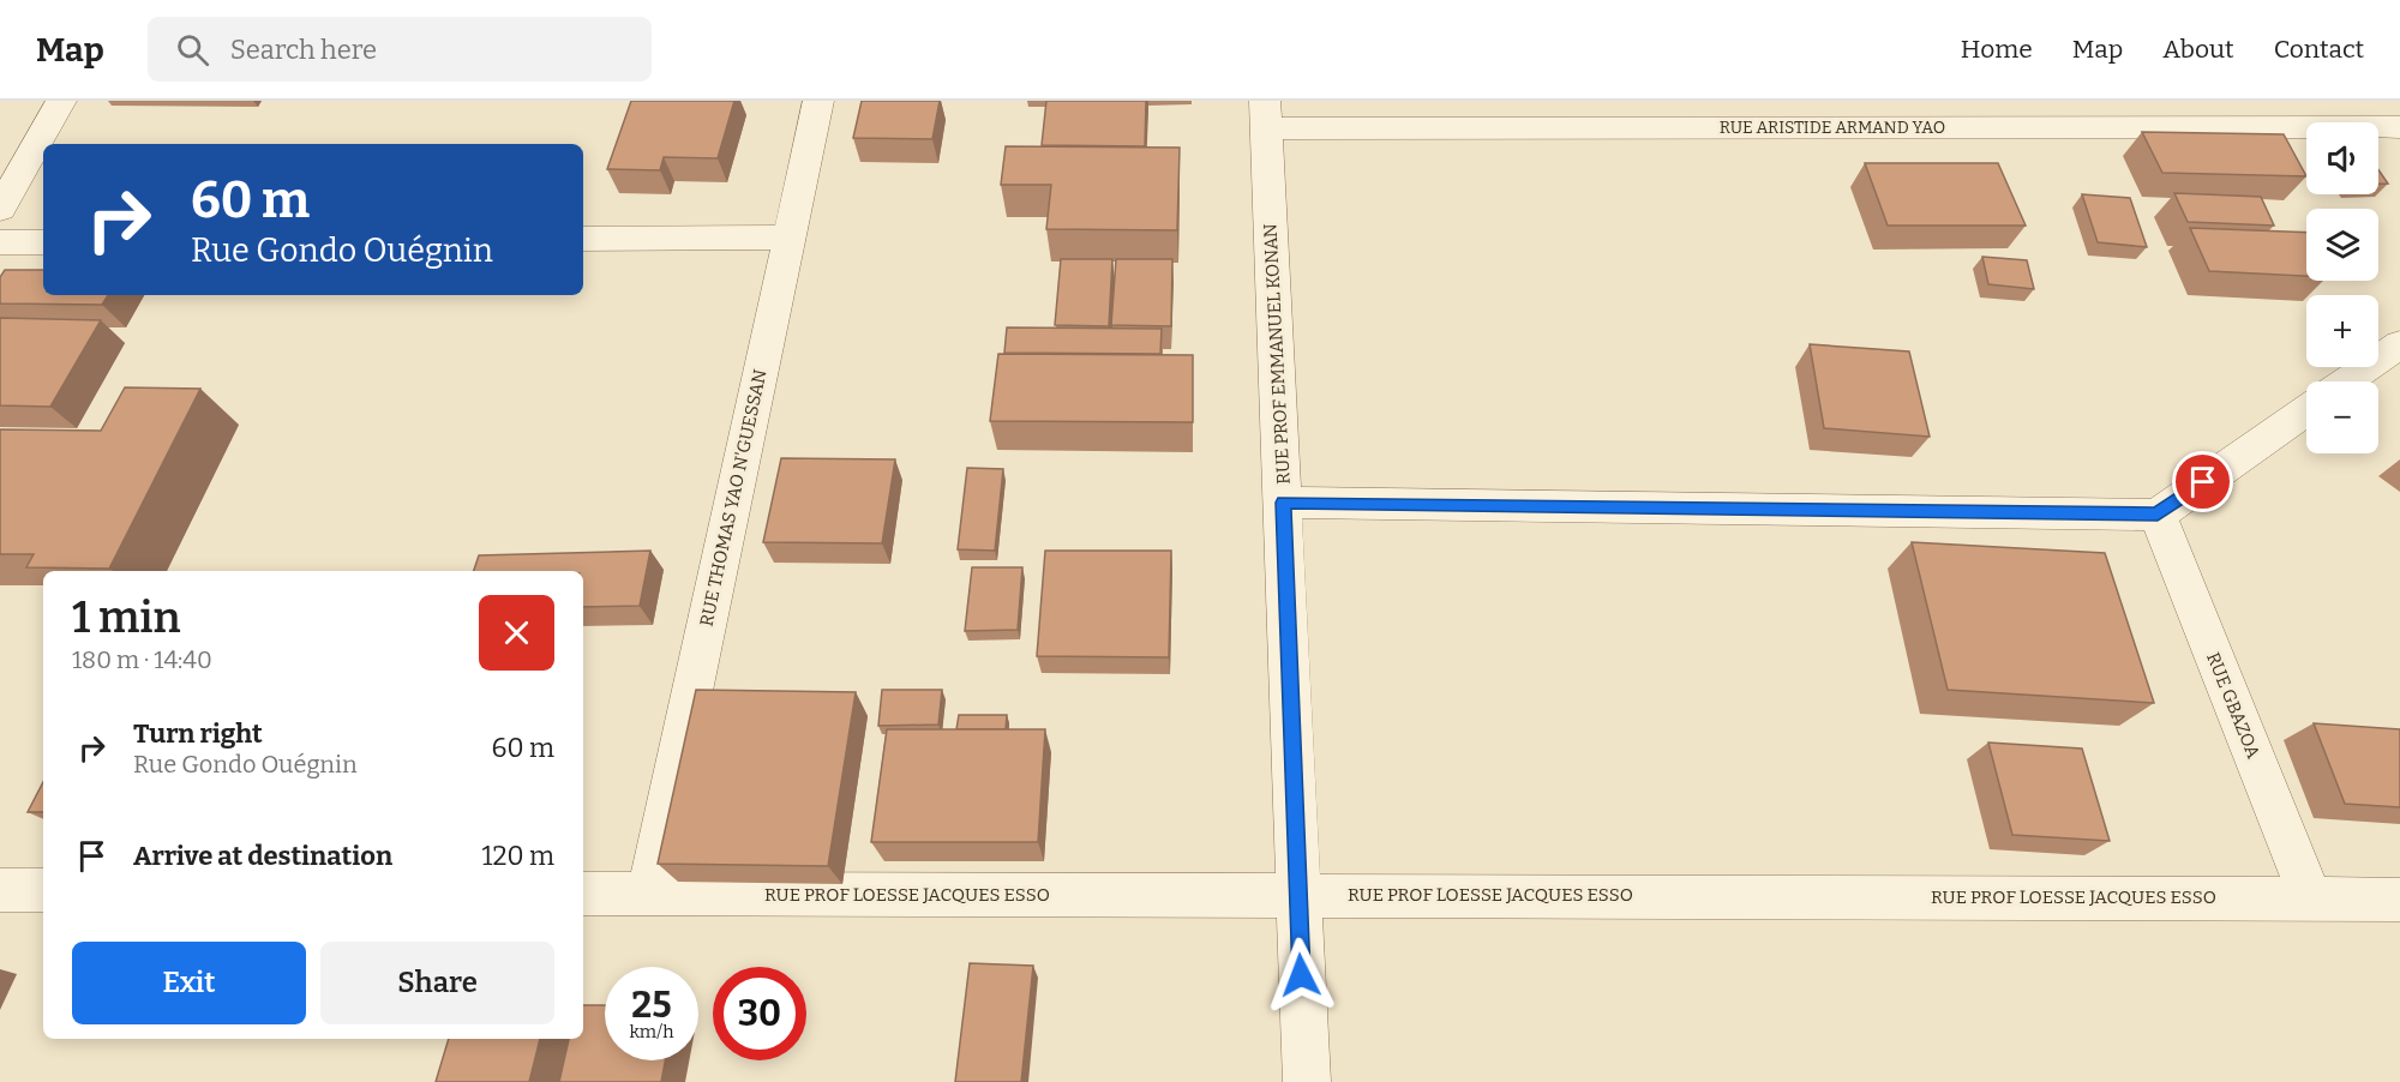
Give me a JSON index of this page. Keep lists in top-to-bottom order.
{
  "streets": {
    "street": [
      "RUE ARISTIDE ARMAND YAO",
      "RUE PROF EMMANUEL KONAN",
      "RUE THOMAS YAO N'GUESSAN",
      "RUE GBAZOA",
      "RUE PROF LOESSE JACQUES ESSO"
    ]
  },
  "crossings": [
    ["RUE ARISTIDE ARMAND YAO", "RUE PROF EMMANUEL KONAN"],
    ["RUE PROF EMMANUEL KONAN", "RUE PROF LOESSE JACQUES ESSO"],
    ["RUE THOMAS YAO N'GUESSAN", "RUE PROF LOESSE JACQUES ESSO"],
    ["RUE GBAZOA", "RUE PROF LOESSE JACQUES ESSO"]
  ],
  "page": {
    "header": "Map",
    "search": "Search here",
    "nav": [
      "Home",
      "Map",
      "About",
      "Contact"
    ],
    "map_buttons": ["+", "−"],
    "turn": ["60 m", "Rue Gondo Ouégnin"],
    "heading": ["1 min", "180 m · 14:40"],
    "list": [
      {
        "name": "Turn right",
        "note": "Rue Gondo Ouégnin",
        "value": "60 m"
      },
      {
        "name": "Arrive at destination",
        "value": "120 m"
      }
    ],
    "buttons": ["Exit", "Share"],
    "speed": "25 km/h",
    "limit": "30"
  }
}
